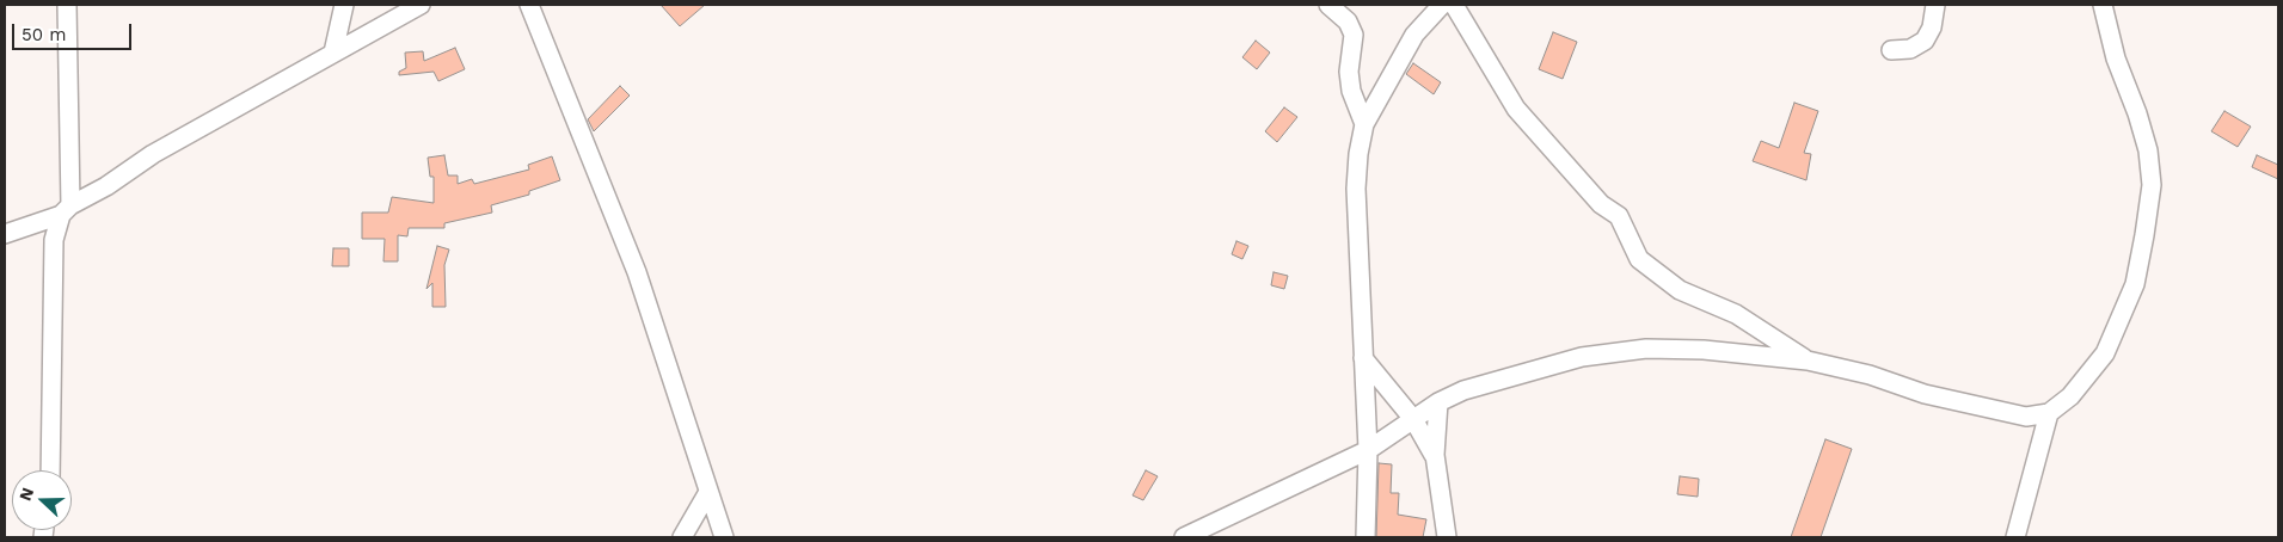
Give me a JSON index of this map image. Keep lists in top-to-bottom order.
{
  "scale_bar": "50 m",
  "north": "left"
}
